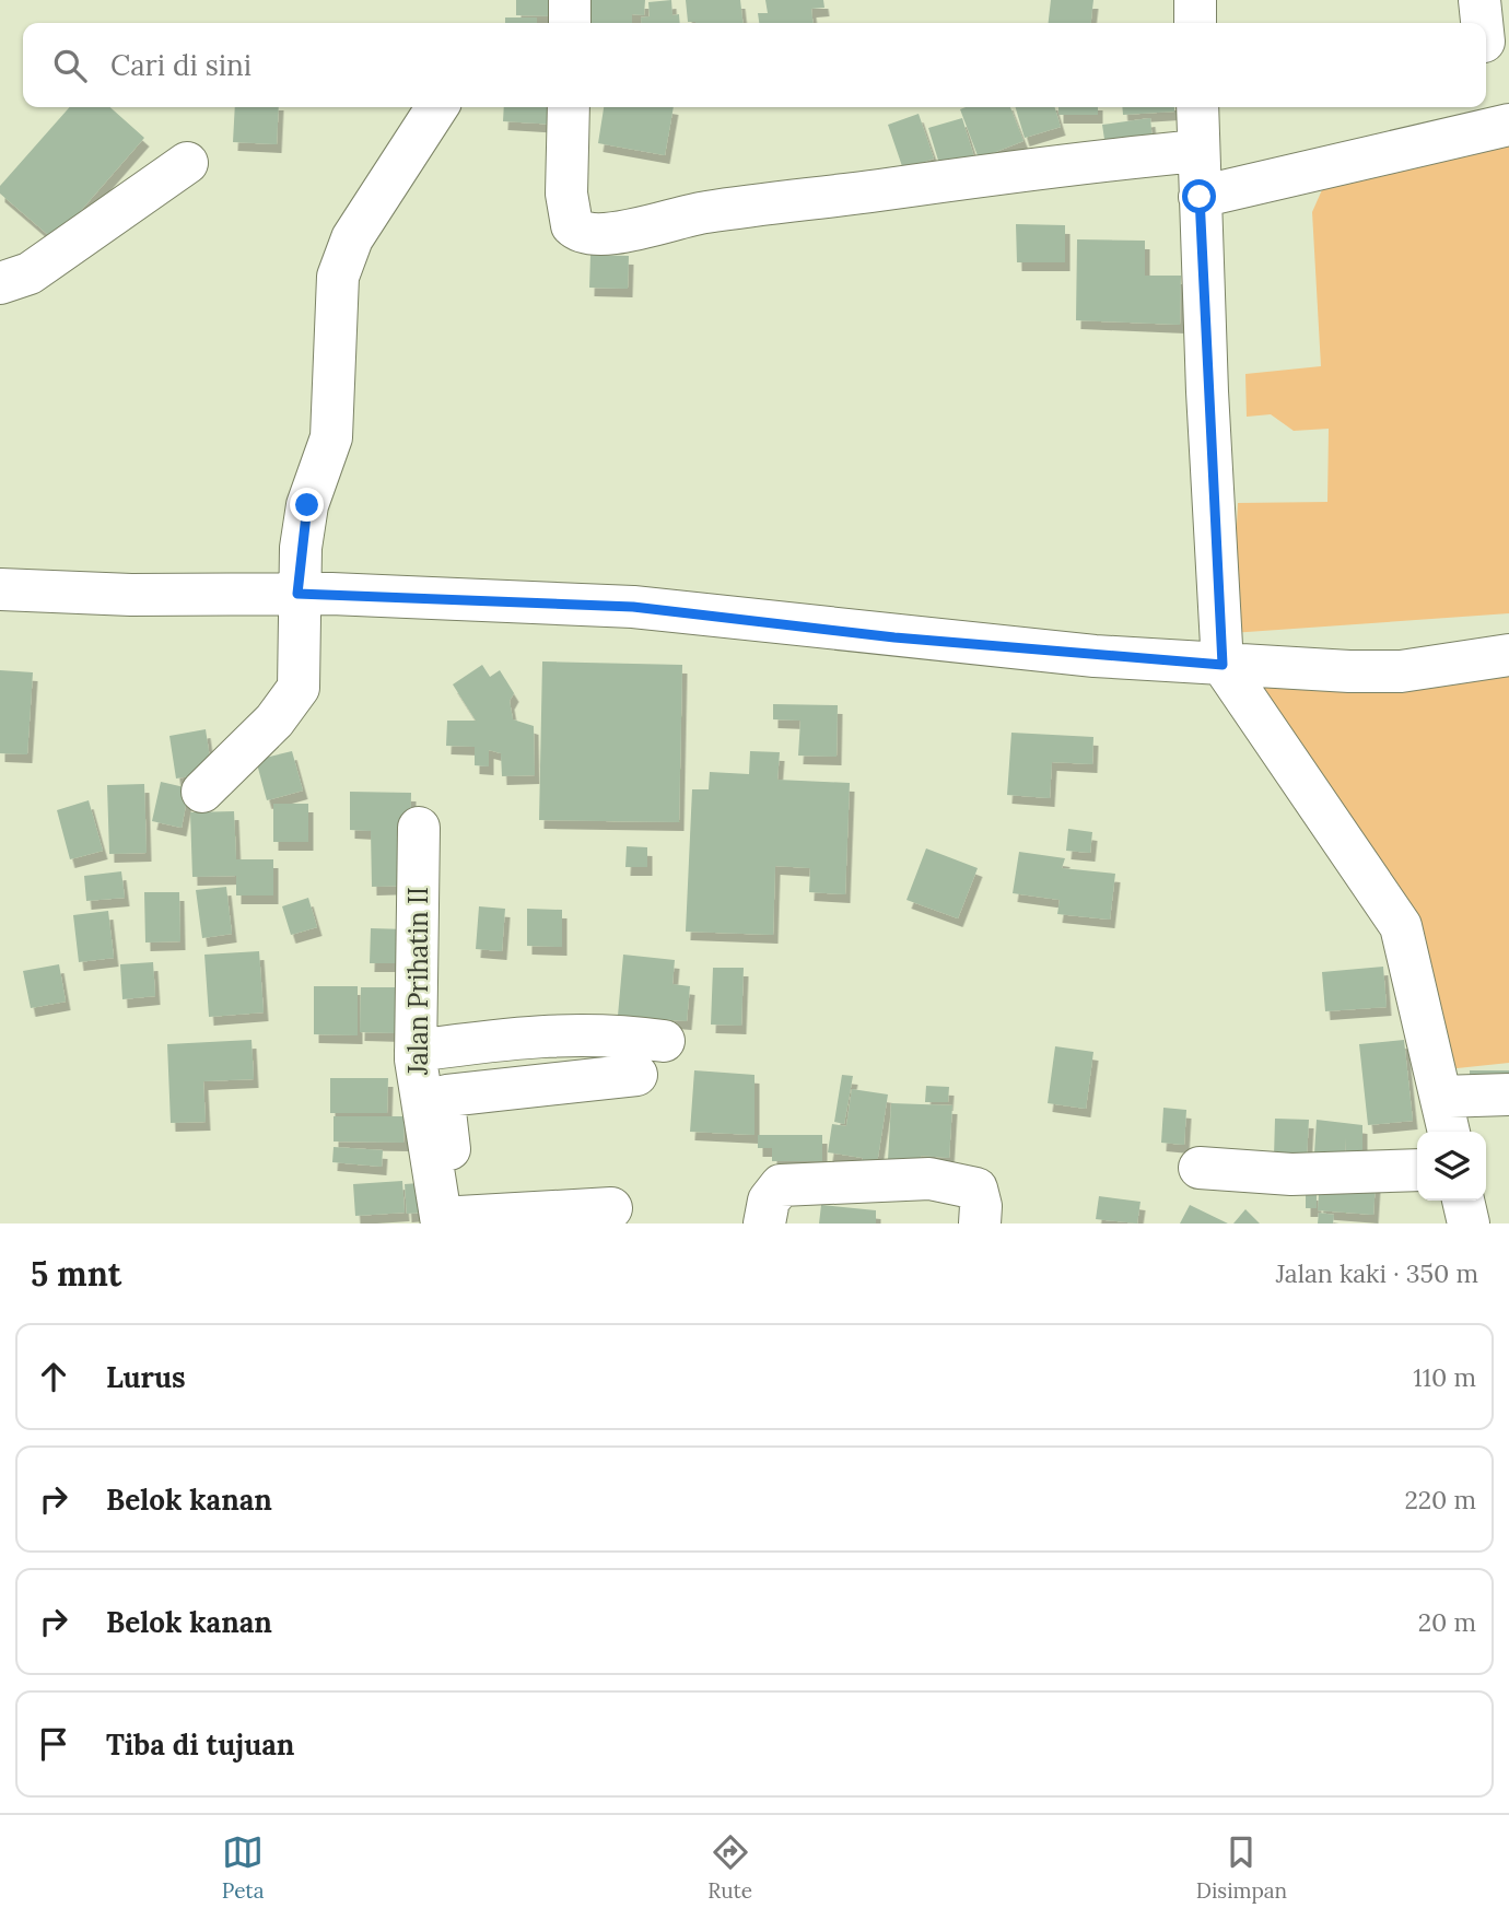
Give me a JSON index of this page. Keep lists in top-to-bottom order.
{
  "streets": {
    "street": ["Jalan Prihatin II"]
  },
  "page": {
    "search": "Cari di sini",
    "heading": ["5 mnt", "Jalan kaki · 350 m"],
    "list": [
      ["Lurus", "110 m"],
      ["Belok kanan", "220 m"],
      ["Belok kanan", "20 m"],
      "Tiba di tujuan"
    ],
    "nav": ["Peta", "Rute", "Disimpan"]
  }
}
